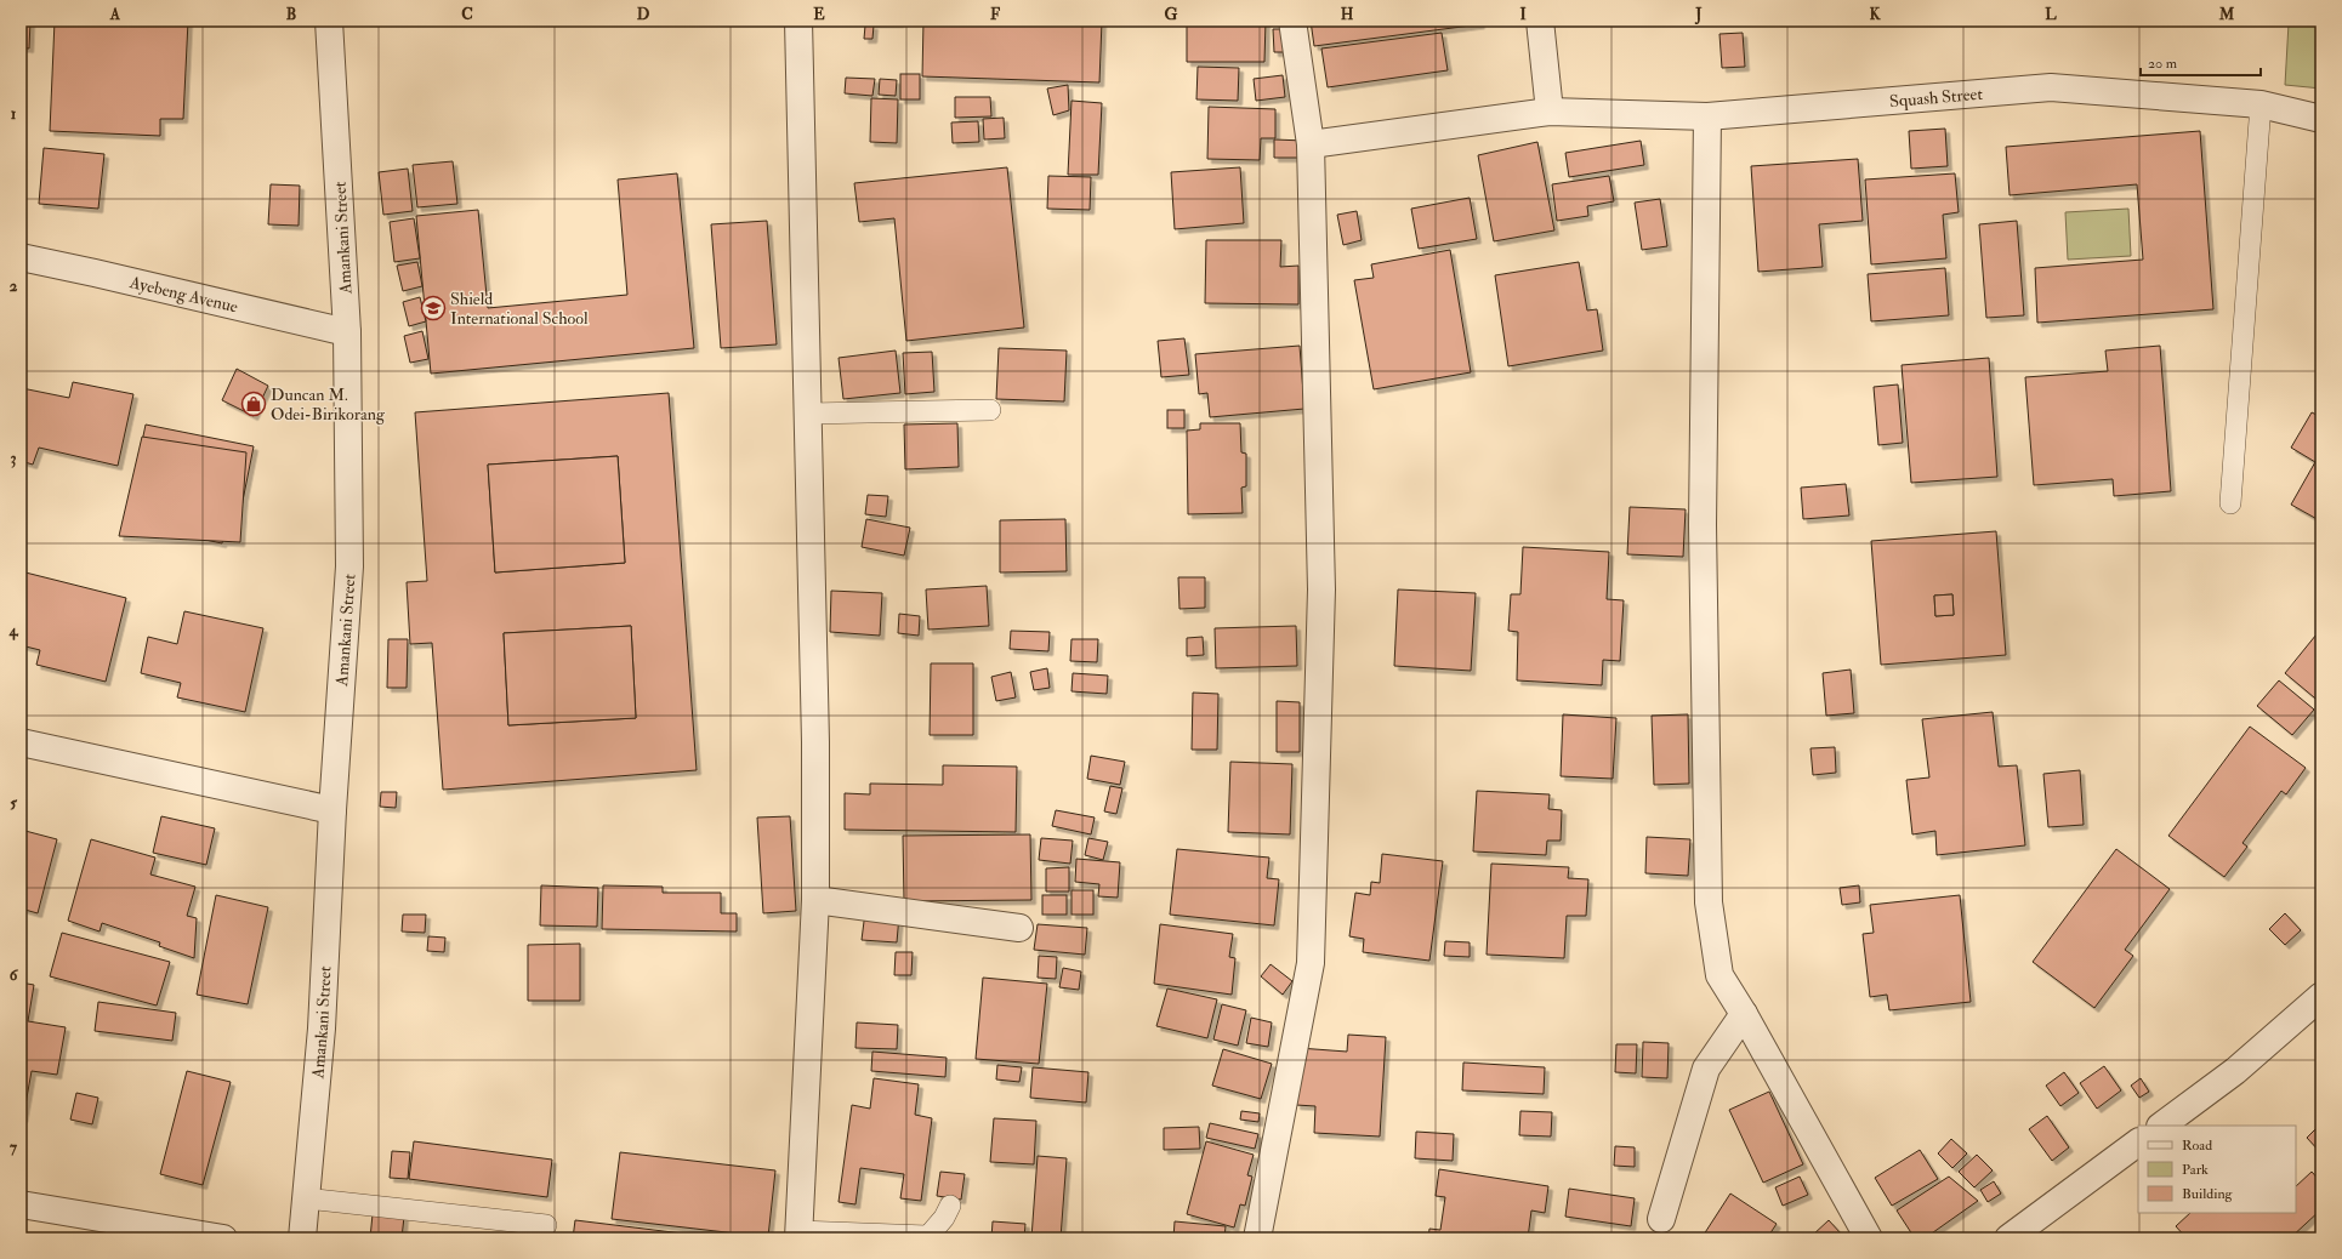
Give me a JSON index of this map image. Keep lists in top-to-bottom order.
{
  "streets": {
    "street": ["Squash Street", "Amankani Street", "Ayebeng Avenue"]
  },
  "crossings": [
    ["Amankani Street", "Ayebeng Avenue"]
  ],
  "places": {
    "school or university": ["Shield International School"],
    "shop": ["Duncan M. Odei-Birikorang"]
  },
  "legend": ["Road", "Park", "Building"],
  "scale_bar": "20 m",
  "grid": {
    "columns": [
      "A",
      "B",
      "C",
      "D",
      "E",
      "F",
      "G",
      "H",
      "I",
      "J",
      "K",
      "L",
      "M"
    ],
    "rows": [
      "1",
      "2",
      "3",
      "4",
      "5",
      "6",
      "7"
    ]
  }
}
